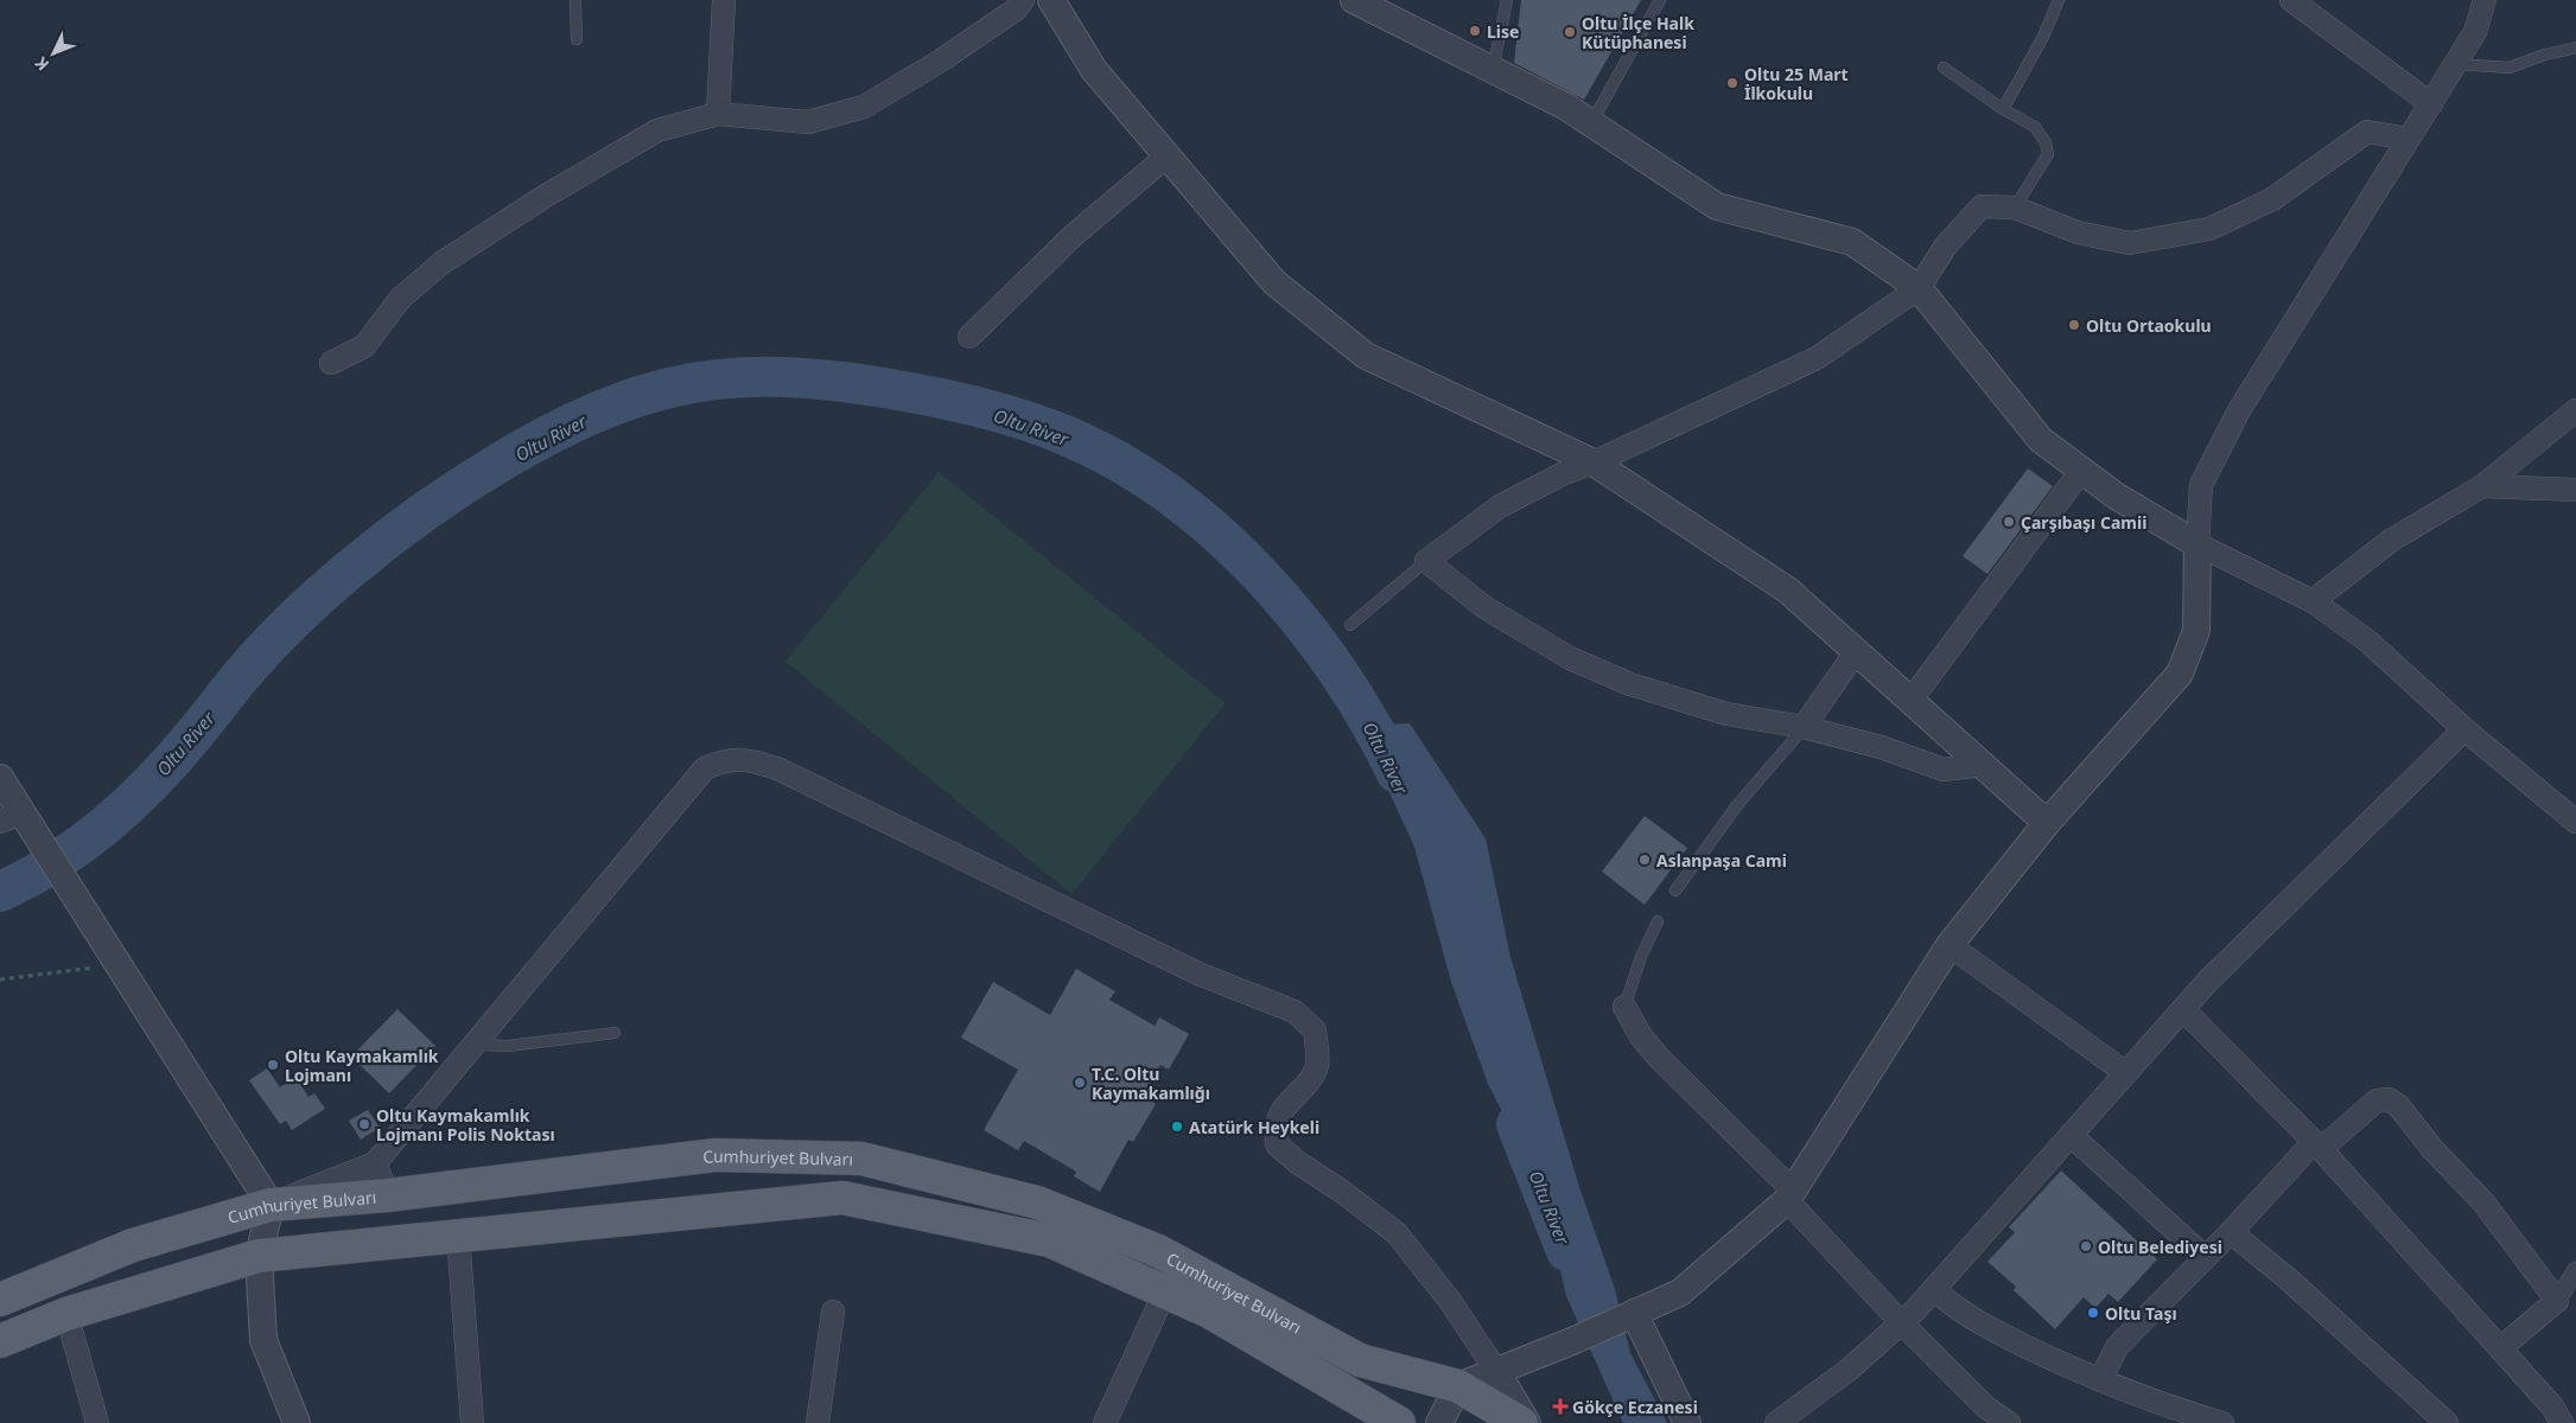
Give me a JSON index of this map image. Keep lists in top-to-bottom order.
{
  "streets": {
    "main road": ["Cumhuriyet Bulvarı"]
  },
  "water": ["Oltu River"],
  "places": {
    "other": [
      "Lise",
      "Oltu İlçe Halk Kütüphanesi",
      "Oltu 25 Mart İlkokulu",
      "Oltu Ortaokulu",
      "Çarşıbaşı Camii",
      "Aslanpaşa Cami",
      "Oltu Kaymakamlık Lojmanı",
      "T.C. Oltu Kaymakamlığı",
      "Oltu Kaymakamlık Lojmanı Polis Noktası",
      "Atatürk Heykeli",
      "Oltu Belediyesi",
      "Oltu Taşı"
    ],
    "health": ["Gökçe Eczanesi"]
  },
  "north": "bottom left"
}
